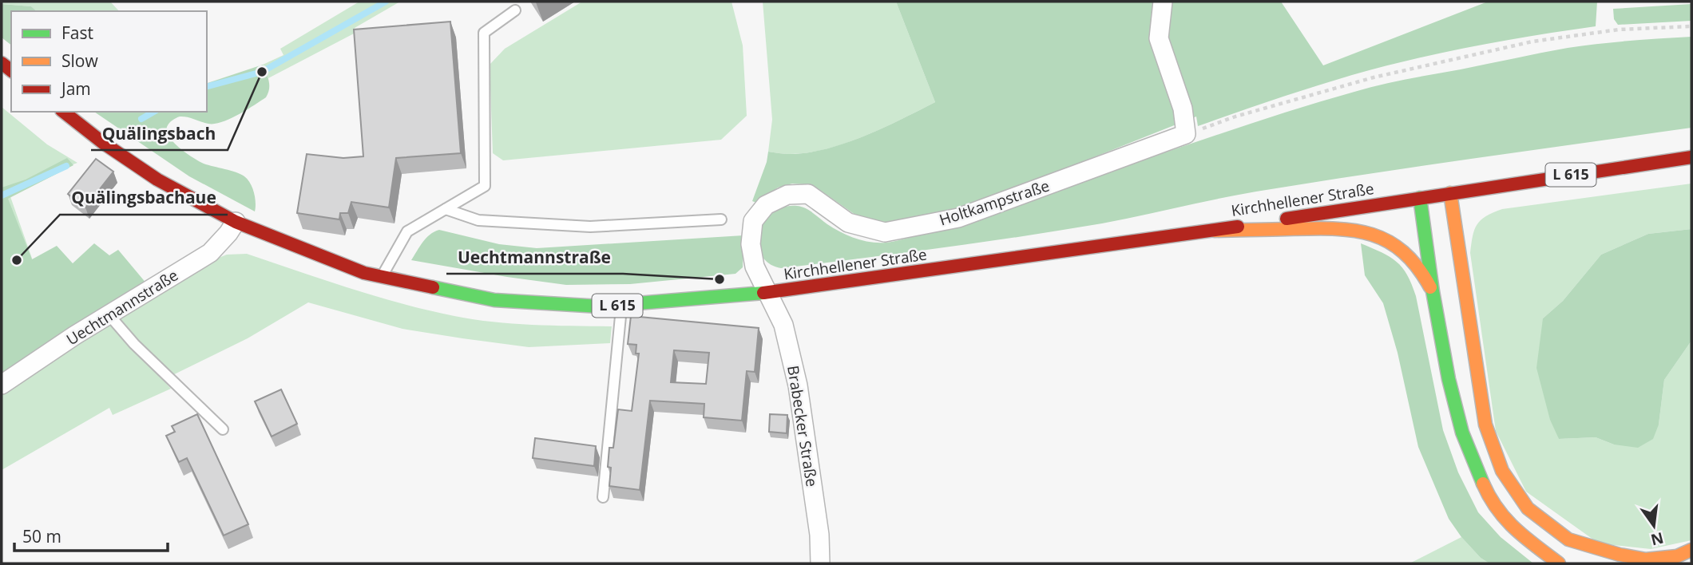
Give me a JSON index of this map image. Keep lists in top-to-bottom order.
{
  "streets": {
    "main road": ["L 615", "Kirchhellener Straße"],
    "street": ["Holtkampstraße", "Uechtmannstraße", "Brabecker Straße"]
  },
  "crossings": [
    ["Kirchhellener Straße", "Holtkampstraße"],
    ["Kirchhellener Straße", "Uechtmannstraße"],
    ["Kirchhellener Straße", "Brabecker Straße"],
    ["Holtkampstraße", "Brabecker Straße"]
  ],
  "places": ["Quälingsbach", "Quälingsbachaue", "Uechtmannstraße"],
  "legend": ["Fast", "Slow", "Jam"],
  "scale_bar": "50 m",
  "north": "bottom"
}
